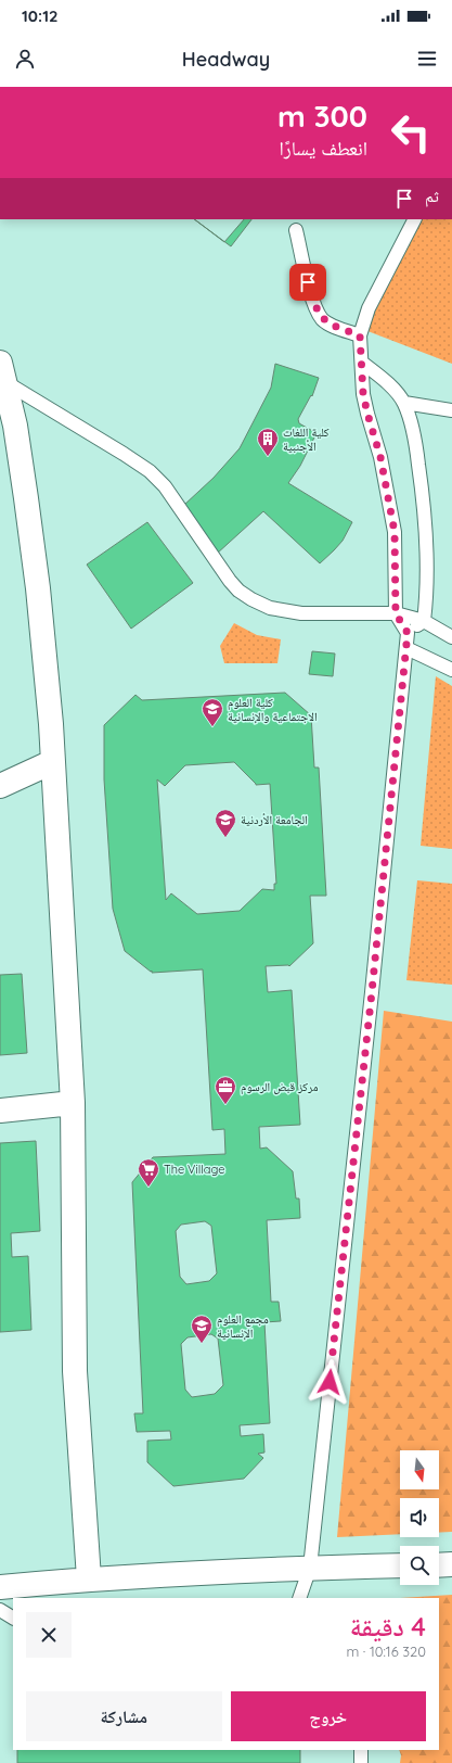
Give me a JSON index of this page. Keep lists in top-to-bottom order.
{
  "places": {
    "building": ["كلية اللغات الأجنبية"],
    "school or university": ["كلية العلوم الاجتماعية والإنسانية", "الجامعة الأردنية", "مجمع العلوم الإنسانية"],
    "office": ["مركز قبض الرسوم"],
    "supermarket": ["The Village"]
  },
  "north": "bottom",
  "page": {
    "status": "10:12",
    "header": "Headway",
    "turn": ["300 m", "انعطف يسارًا"],
    "then": "ثم",
    "heading": ["4 دقيقة", "320 m · 10:16"],
    "buttons": ["خروج", "مشاركة"]
  }
}
